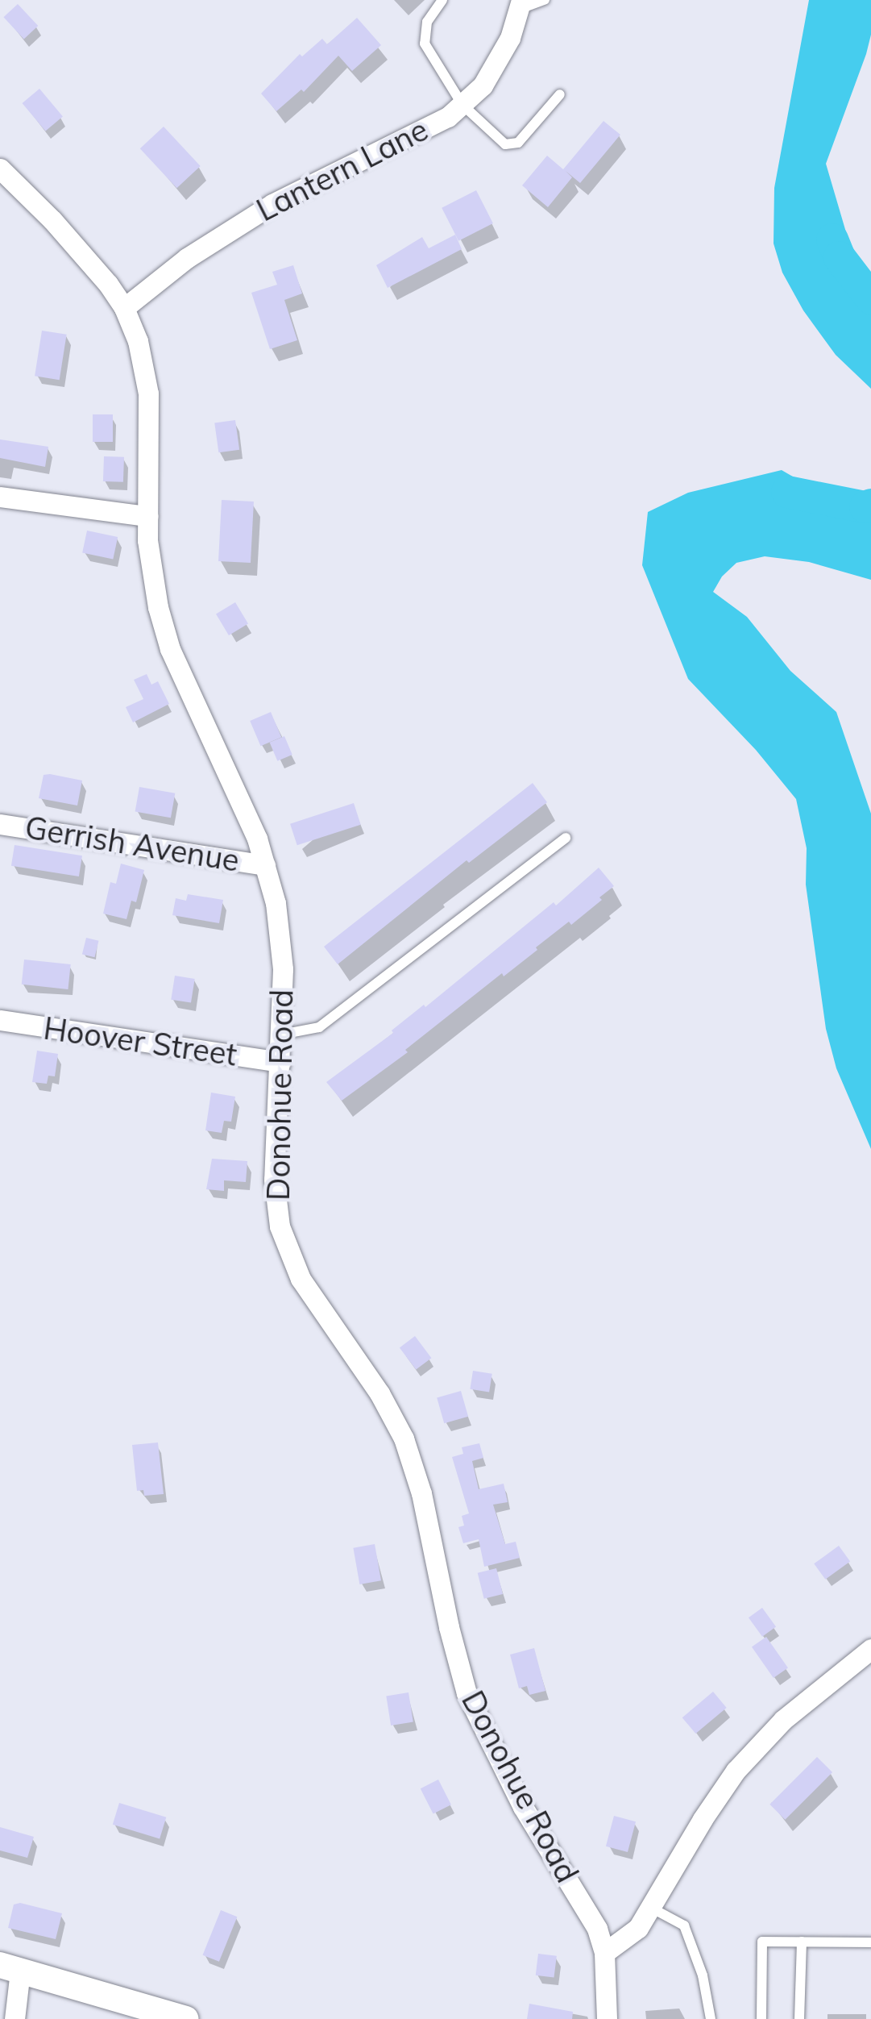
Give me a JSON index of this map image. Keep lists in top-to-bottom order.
{
  "streets": {
    "street": [
      "Lantern Lane",
      "Gerrish Avenue",
      "Hoover Street",
      "Donohue Road"
    ]
  },
  "crossings": [
    ["Lantern Lane", "Donohue Road"],
    ["Gerrish Avenue", "Donohue Road"],
    ["Hoover Street", "Donohue Road"]
  ]
}
